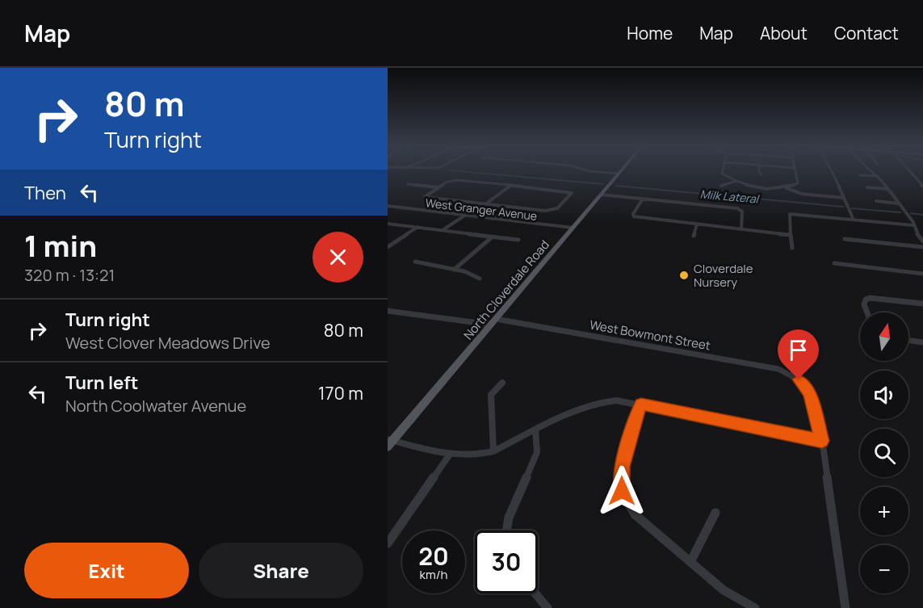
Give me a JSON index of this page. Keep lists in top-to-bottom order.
{
  "streets": {
    "main road": ["North Cloverdale Road"],
    "street": ["West Granger Avenue", "West Bowmont Street"]
  },
  "crossings": [
    ["West Granger Avenue", "North Cloverdale Road"],
    ["North Cloverdale Road", "West Bowmont Street"]
  ],
  "water": ["Milk Lateral"],
  "places": ["Cloverdale Nursery"],
  "north": "top",
  "page": {
    "header": "Map",
    "nav": [
      "Home",
      "Map",
      "About",
      "Contact"
    ],
    "turn": ["80 m", "Turn right"],
    "then": "Then",
    "heading": ["1 min", "320 m · 13:21"],
    "list": [
      {
        "name": "Turn right",
        "note": "West Clover Meadows Drive",
        "value": "80 m"
      },
      {
        "name": "Turn left",
        "note": "North Coolwater Avenue",
        "value": "170 m"
      }
    ],
    "map_buttons": ["+", "−"],
    "speed": "20 km/h",
    "limit": "30",
    "buttons": ["Exit", "Share"]
  }
}
